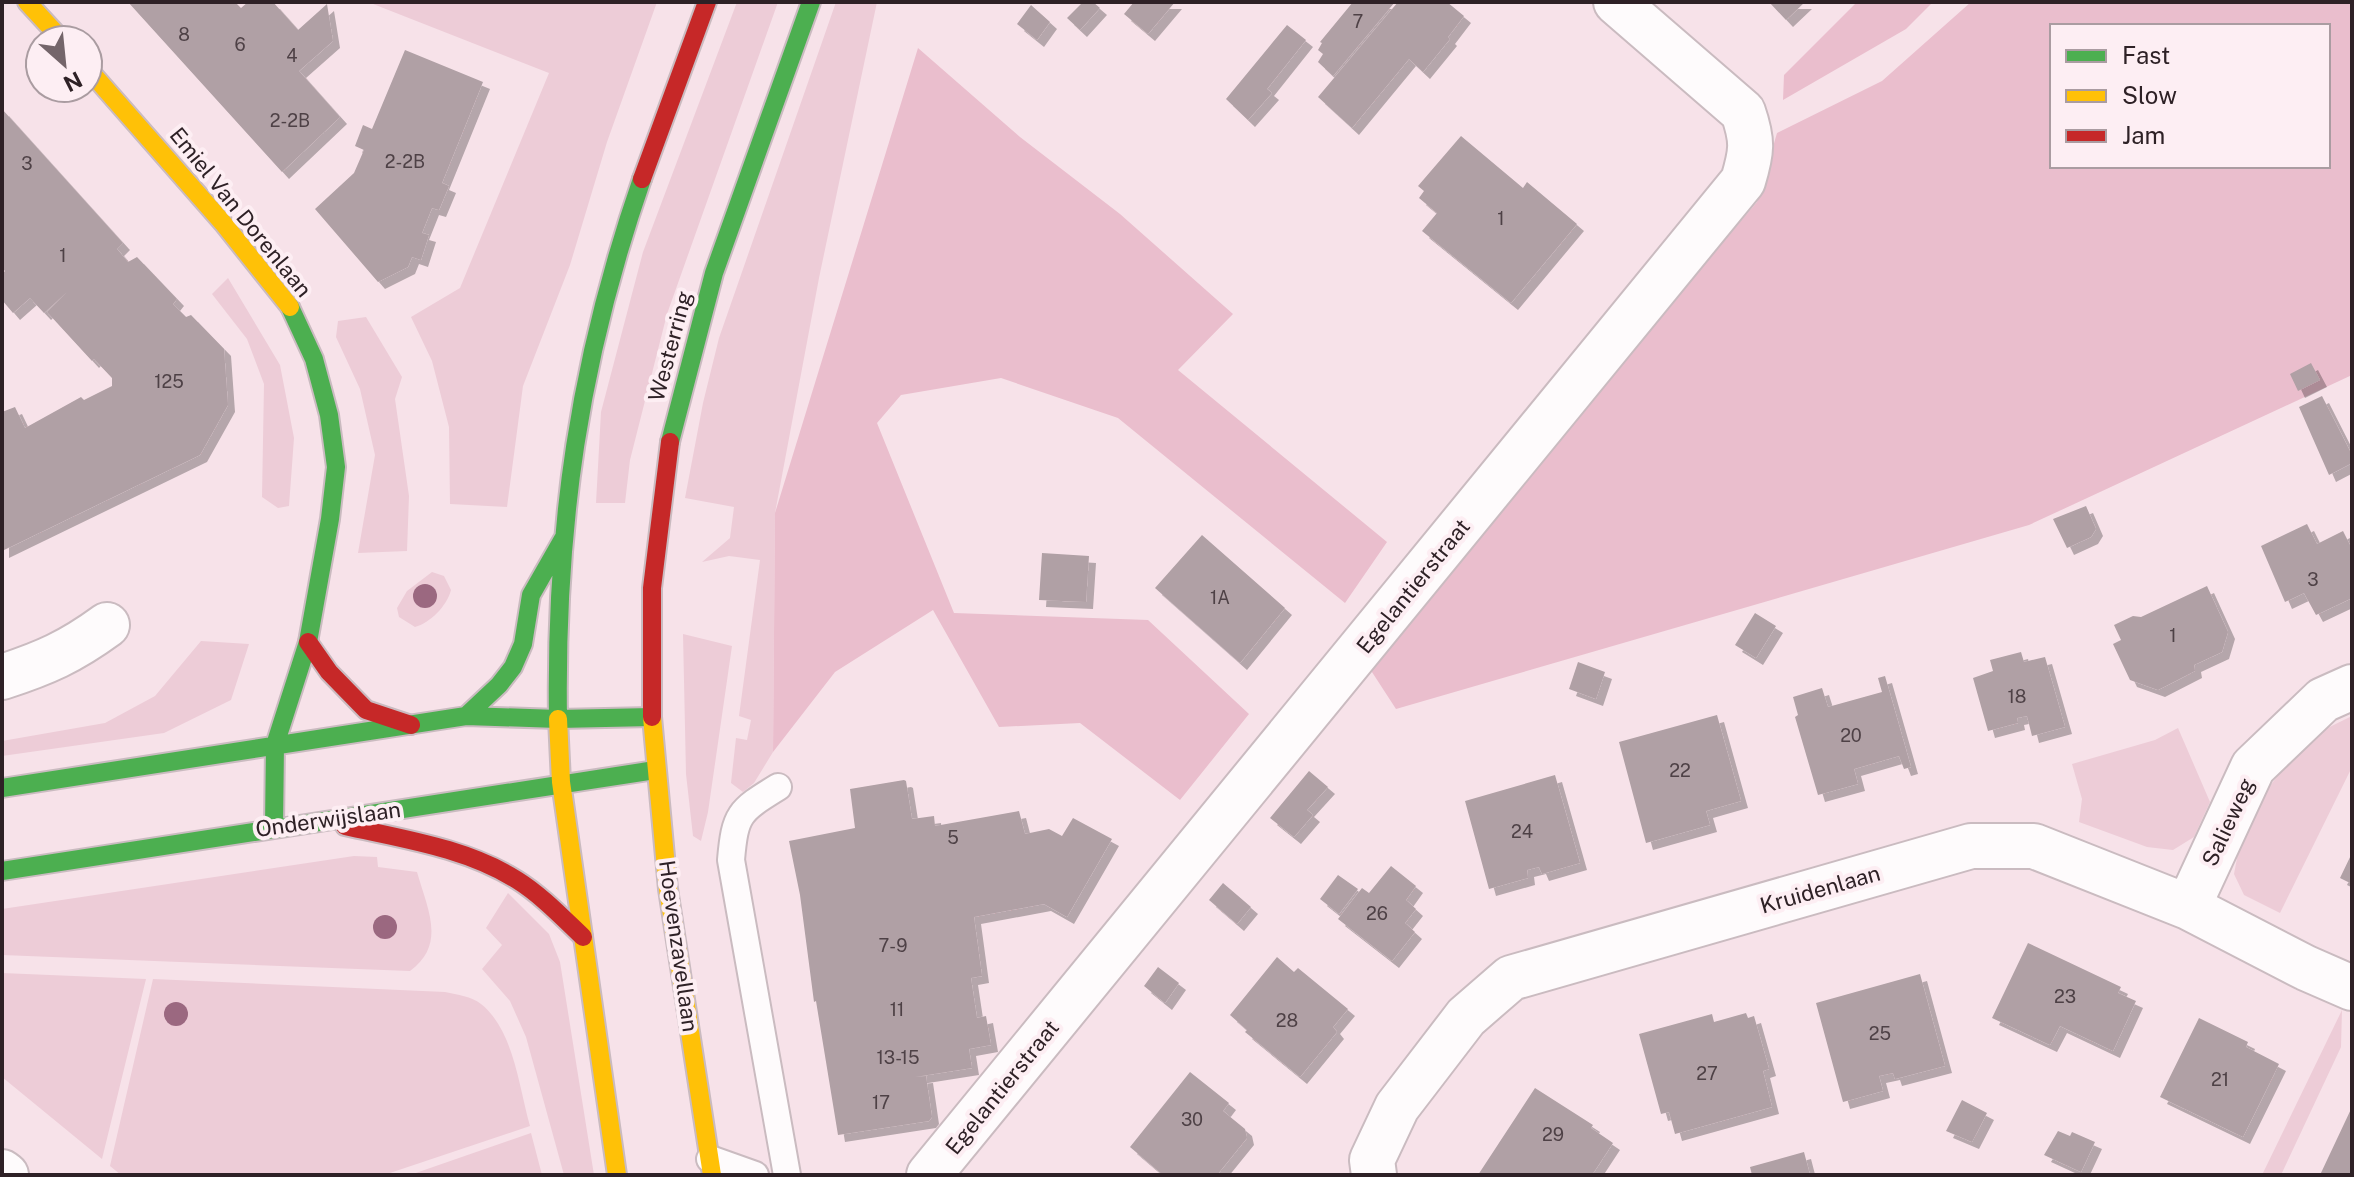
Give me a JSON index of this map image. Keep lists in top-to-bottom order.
{
  "streets": {
    "main road": [
      "Emiel Van Dorenlaan",
      "Westerring",
      "Onderwijslaan",
      "Hoevenzavellaan"
    ],
    "street": ["Egelantierstraat", "Salieweg", "Kruidenlaan"]
  },
  "crossings": [
    ["Emiel Van Dorenlaan", "Onderwijslaan"],
    ["Westerring", "Hoevenzavellaan"],
    ["Onderwijslaan", "Hoevenzavellaan"],
    ["Salieweg", "Kruidenlaan"]
  ],
  "house_numbers": [
    "7",
    "8",
    "6",
    "4",
    "2-2B",
    "2-2B",
    "3",
    "1",
    "1",
    "125",
    "3",
    "1A",
    "1",
    "18",
    "20",
    "22",
    "24",
    "5",
    "26",
    "7-9",
    "23",
    "11",
    "28",
    "25",
    "13-15",
    "27",
    "21",
    "17",
    "30",
    "29"
  ],
  "legend": ["Fast", "Slow", "Jam"],
  "north": "bottom right"
}
